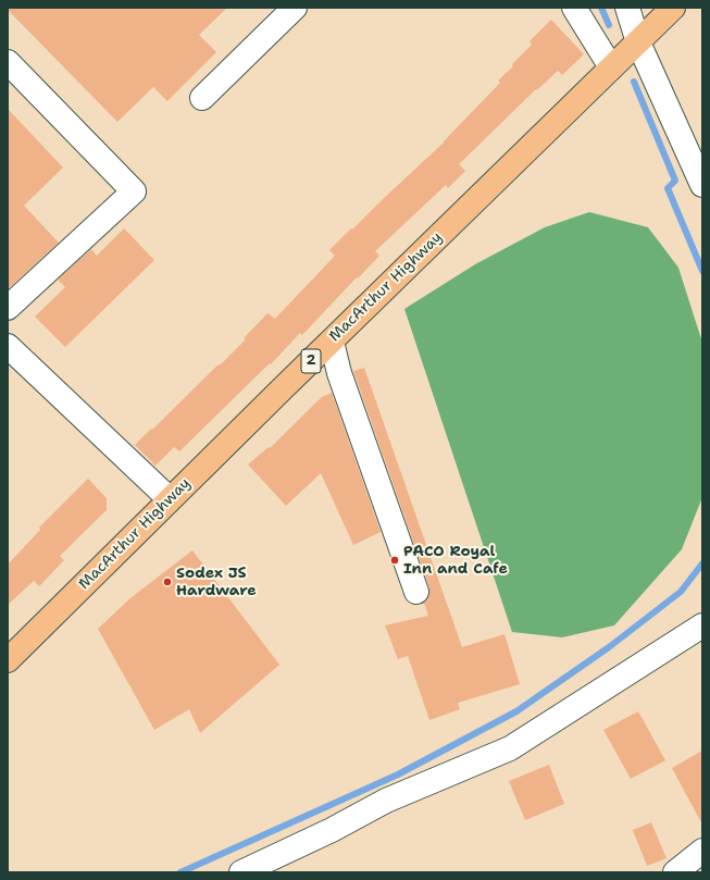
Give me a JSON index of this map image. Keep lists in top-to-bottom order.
{
  "streets": {
    "highway": ["MacArthur Highway", "2"]
  },
  "places": ["PACO Royal Inn and Cafe", "Sodex JS Hardware"]
}
